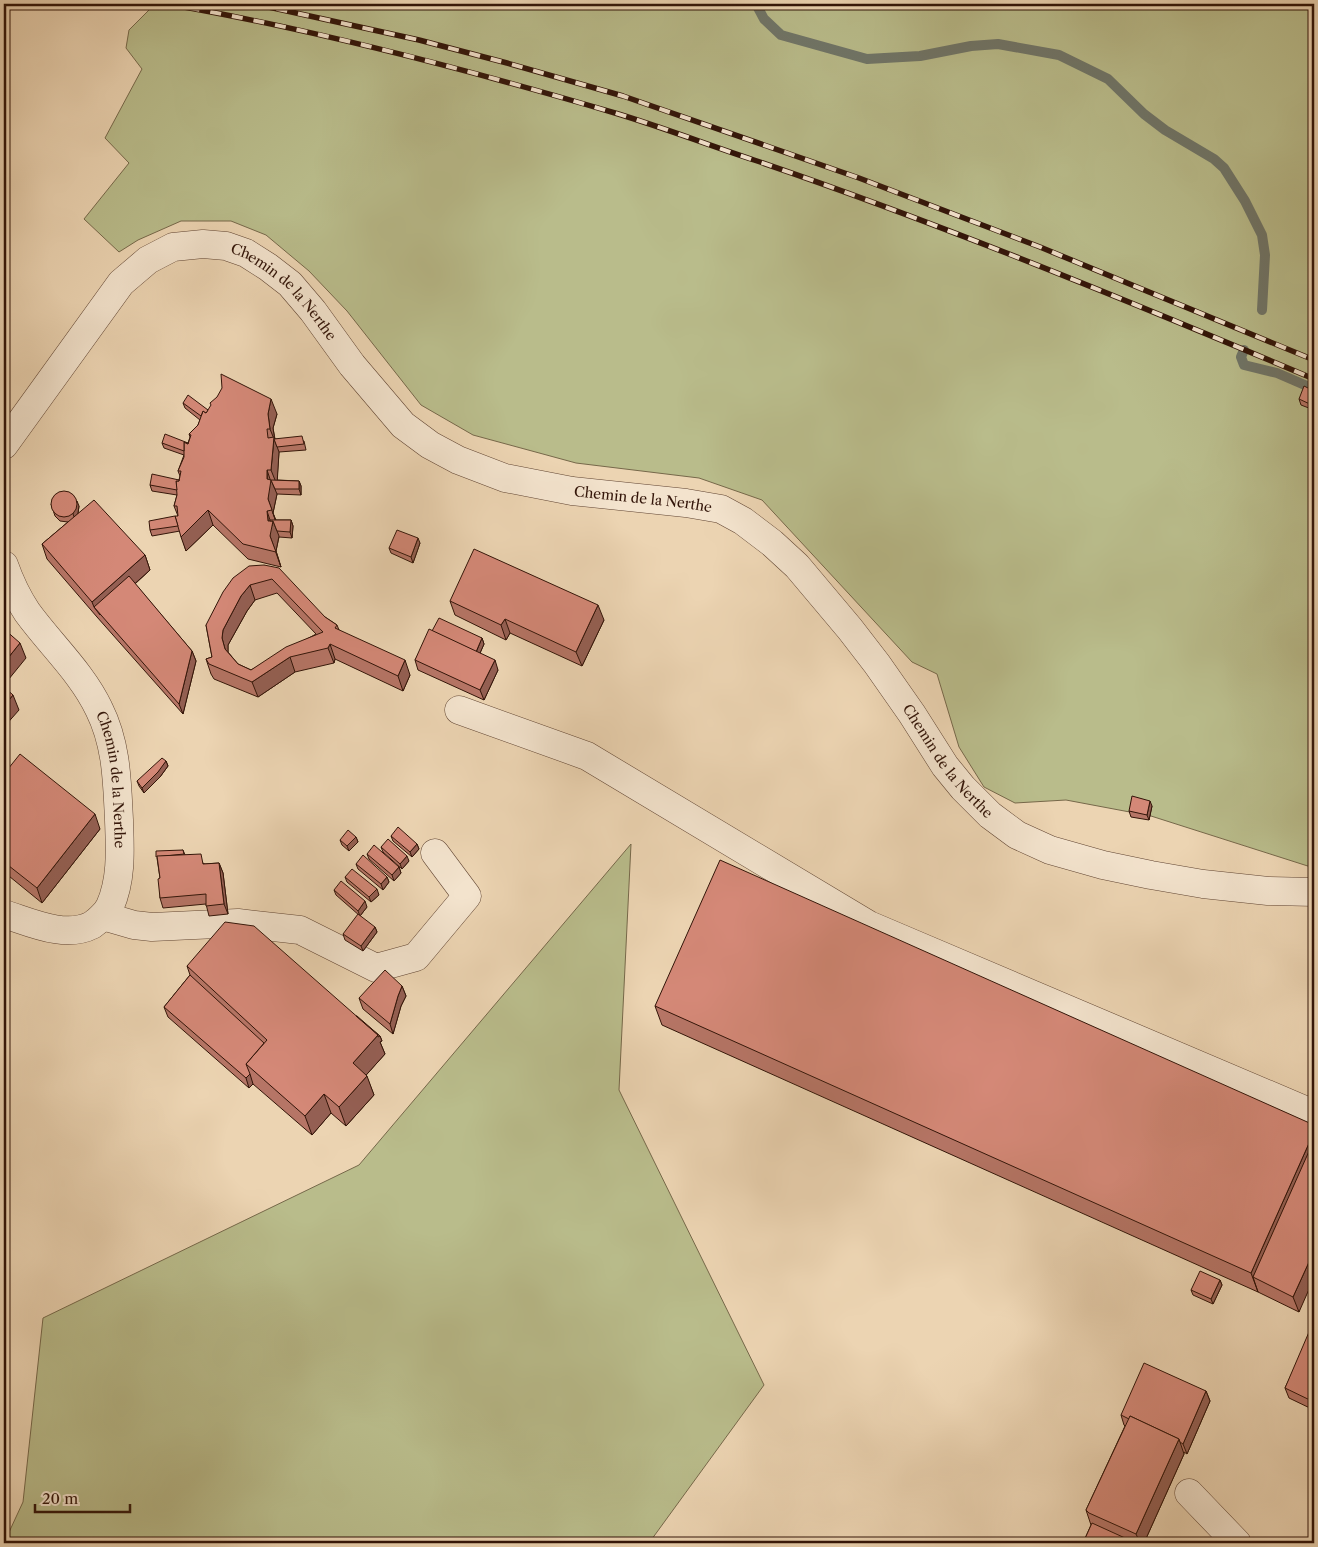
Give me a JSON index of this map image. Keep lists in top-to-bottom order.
{
  "streets": {
    "street": ["Chemin de la Nerthe"]
  },
  "scale_bar": "20 m"
}
